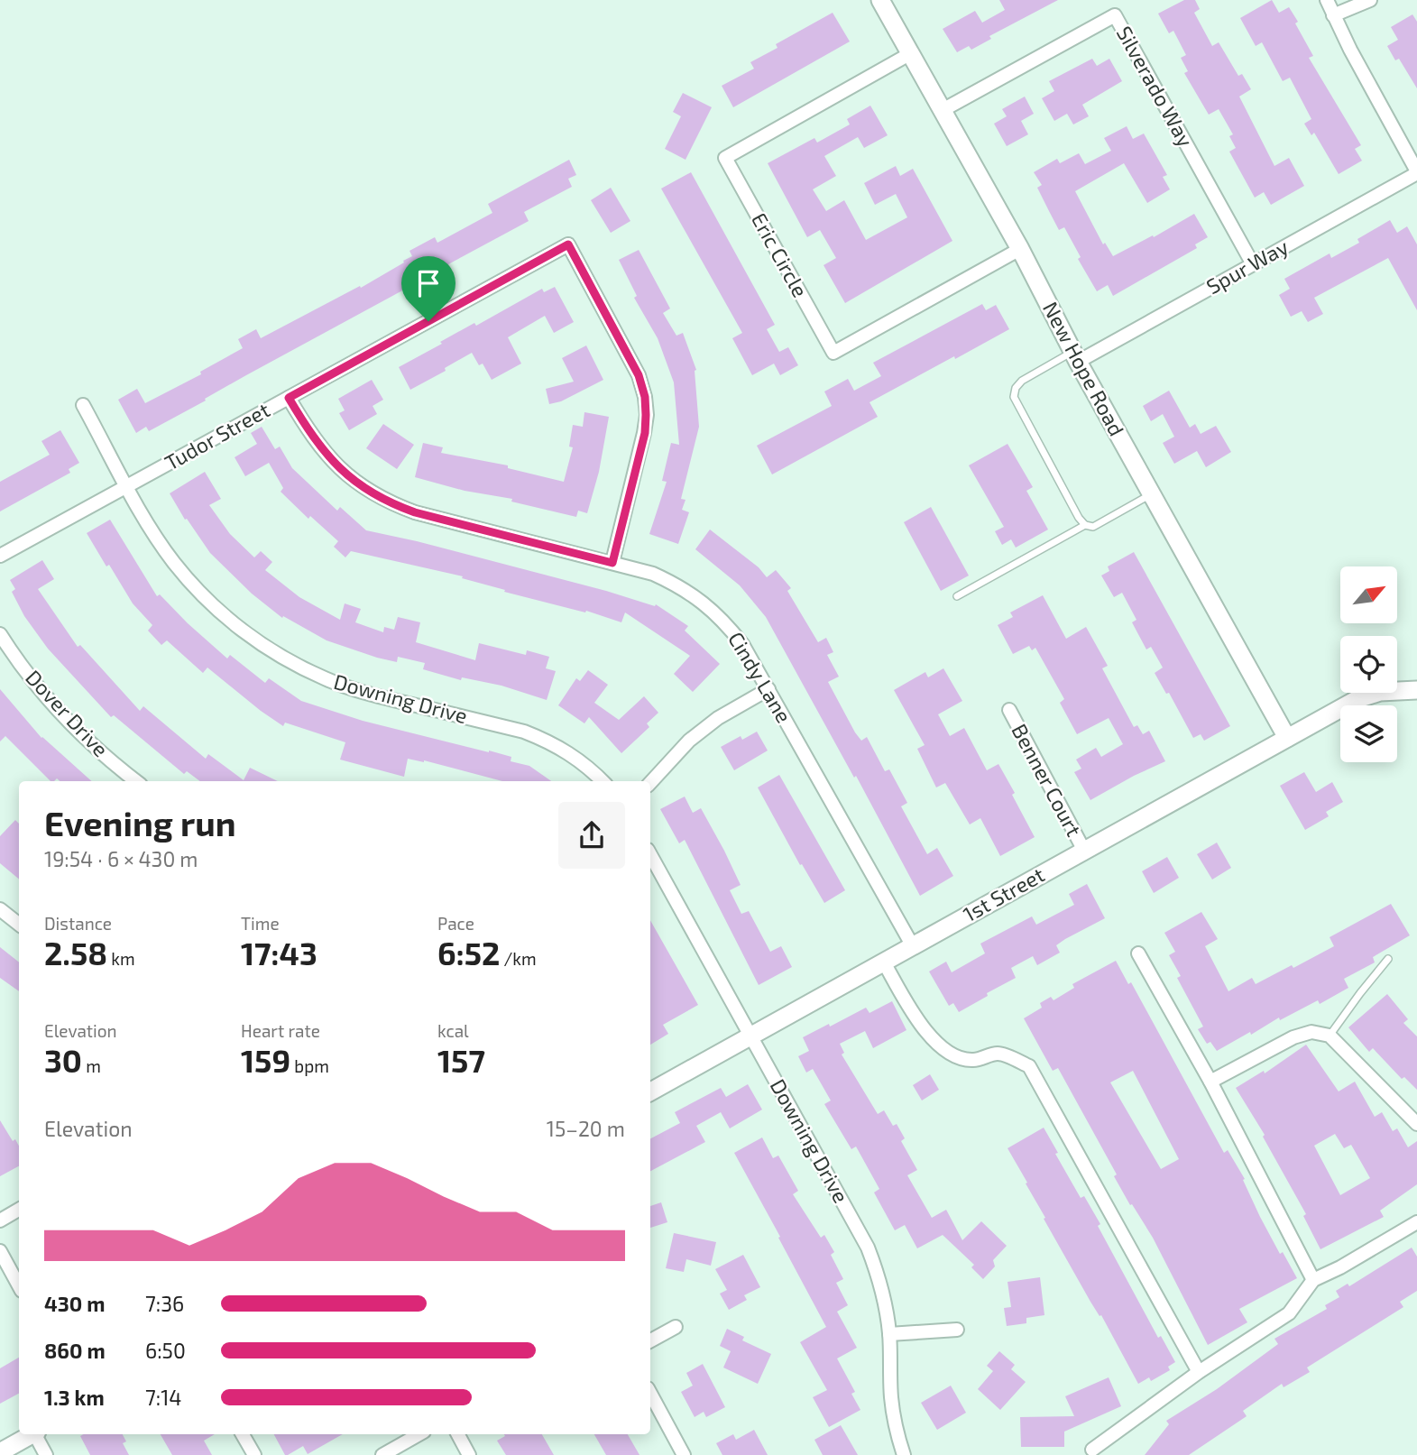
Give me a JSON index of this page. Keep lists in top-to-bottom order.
{
  "streets": {
    "main road": ["New Hope Road", "1st Street"],
    "street": [
      "Silverado Way",
      "Eric Circle",
      "Spur Way",
      "Tudor Street",
      "Cindy Lane",
      "Downing Drive",
      "Dover Drive",
      "Benner Court"
    ]
  },
  "crossings": [
    ["Silverado Way", "Spur Way"],
    ["Silverado Way", "New Hope Road"],
    ["Eric Circle", "New Hope Road"],
    ["Spur Way", "New Hope Road"],
    ["New Hope Road", "1st Street"],
    ["Tudor Street", "Cindy Lane"],
    ["Tudor Street", "Downing Drive"],
    ["Cindy Lane", "1st Street"],
    ["Downing Drive", "1st Street"],
    ["Benner Court", "1st Street"]
  ],
  "north": "top right",
  "page": {
    "heading": ["Evening run", "19:54 · 6 × 430 m"],
    "stats": [
      ["Distance", "2.58 km"],
      ["Time", "17:43"],
      ["Pace", "6:52 /km"],
      ["Elevation", "30 m"],
      ["Heart rate", "159 bpm"],
      ["kcal", "157"]
    ],
    "chart": ["Elevation", "15–20 m"],
    "list": [
      {
        "name": "430 m",
        "note": "7:36"
      },
      {
        "name": "860 m",
        "note": "6:50"
      },
      {
        "name": "1.3 km",
        "note": "7:14"
      }
    ]
  }
}
